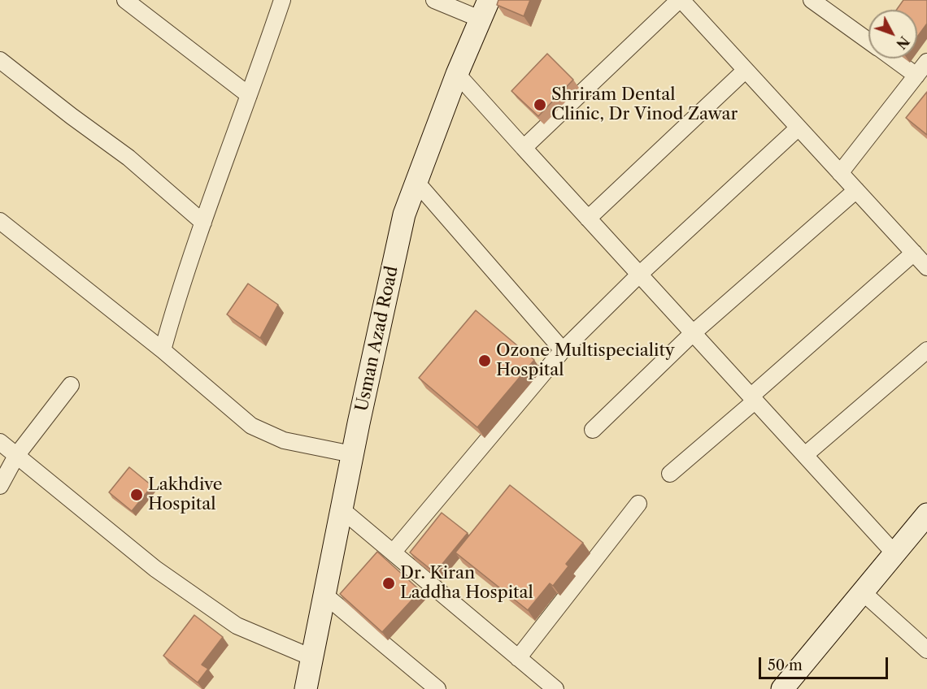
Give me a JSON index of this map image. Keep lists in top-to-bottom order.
{
  "streets": {
    "main road": ["Usman Azad Road"]
  },
  "places": [
    "Shriram Dental Clinic, Dr Vinod Zawar",
    "Ozone Multispeciality Hospital",
    "Lakhdive Hospital",
    "Dr. Kiran Laddha Hospital"
  ],
  "scale_bar": "50 m",
  "north": "bottom right"
}
